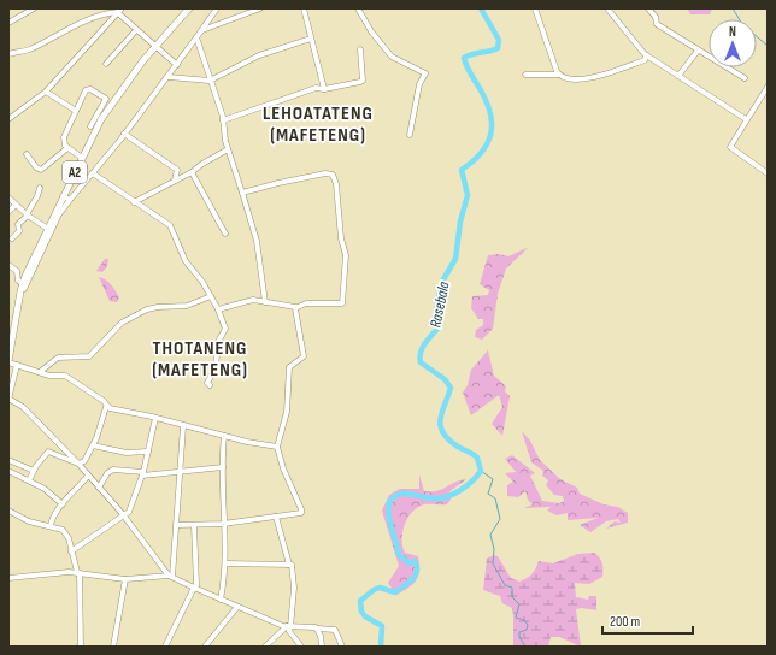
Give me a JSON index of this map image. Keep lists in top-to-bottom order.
{
  "streets": {
    "main road": ["A2"]
  },
  "districts": ["LEHOATATENG (MAFETENG)", "THOTANENG (MAFETENG)"],
  "water": ["Rasebala"],
  "scale_bar": "200 m",
  "north": "top"
}
